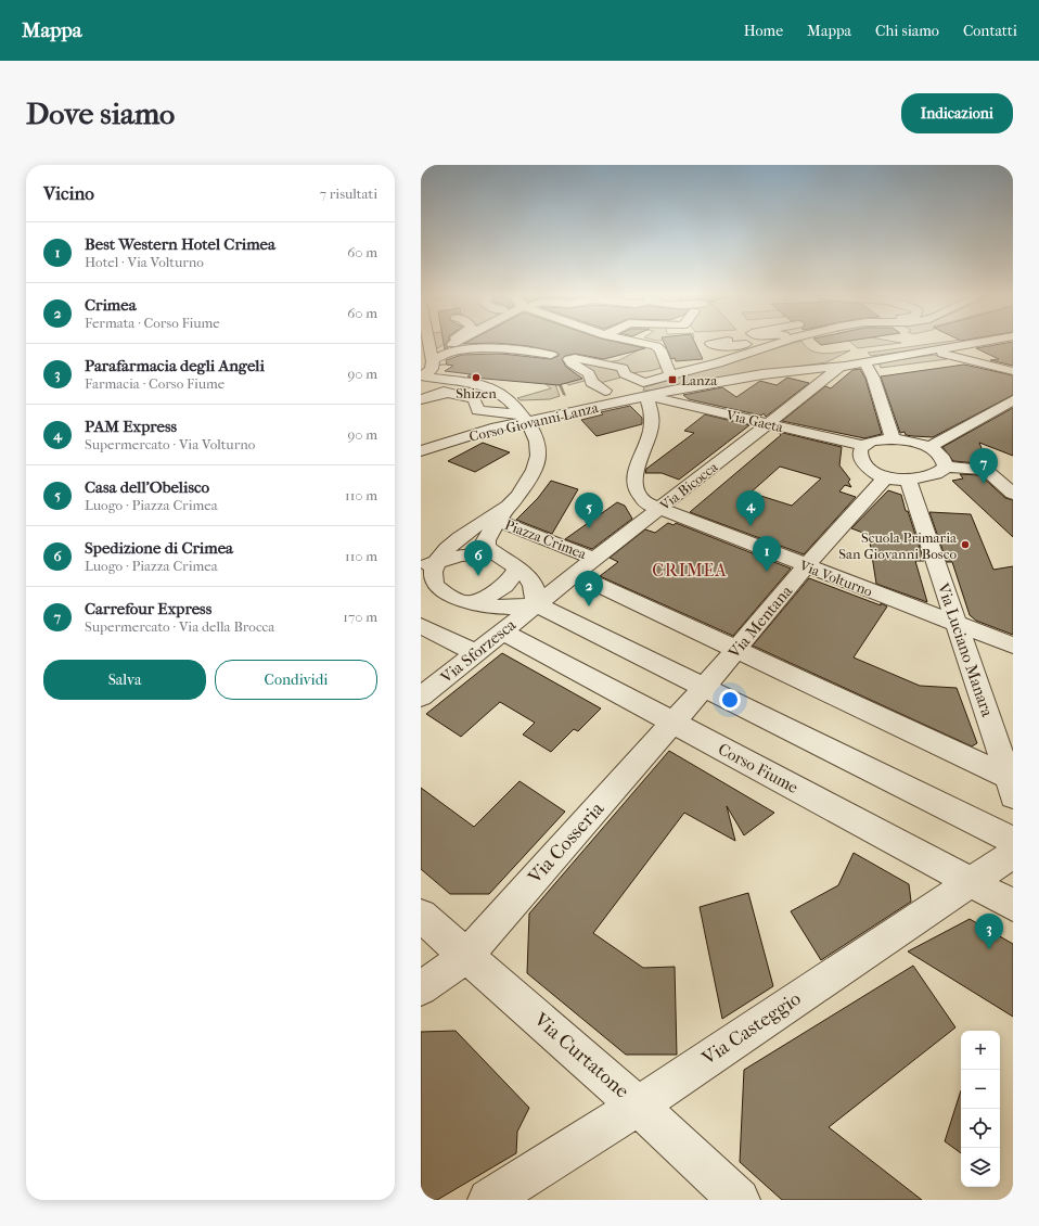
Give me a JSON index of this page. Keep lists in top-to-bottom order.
{
  "streets": {
    "street": [
      "Via Gaeta",
      "Corso Giovanni Lanza",
      "Via Bicocca",
      "Piazza Crimea",
      "Via Volturno",
      "Via Mentana",
      "Via Luciano Manara",
      "Via Sforzesca",
      "Corso Fiume",
      "Via Cosseria",
      "Via Casteggio",
      "Via Curtatone"
    ]
  },
  "crossings": [
    ["Via Gaeta", "Corso Giovanni Lanza"],
    ["Via Gaeta", "Via Bicocca"],
    ["Via Gaeta", "Via Volturno"],
    ["Corso Giovanni Lanza", "Via Bicocca"],
    ["Corso Giovanni Lanza", "Via Volturno"],
    ["Via Bicocca", "Piazza Crimea"],
    ["Via Bicocca", "Via Volturno"],
    ["Via Bicocca", "Via Sforzesca"],
    ["Piazza Crimea", "Via Sforzesca"],
    ["Via Volturno", "Via Mentana"],
    ["Via Volturno", "Via Luciano Manara"],
    ["Via Mentana", "Via Cosseria"],
    ["Via Sforzesca", "Corso Fiume"],
    ["Corso Fiume", "Via Cosseria"],
    ["Corso Fiume", "Via Casteggio"],
    ["Via Cosseria", "Via Curtatone"],
    ["Via Casteggio", "Via Curtatone"]
  ],
  "districts": ["CRIMEA"],
  "places": {
    "other": ["Shizen", "Scuola Primaria San Giovanni Bosco"],
    "transit": ["Lanza"]
  },
  "page": {
    "header": "Mappa",
    "nav": [
      "Home",
      "Mappa",
      "Chi siamo",
      "Contatti"
    ],
    "buttons": [
      "Indicazioni",
      ["Salva", "Condividi"]
    ],
    "title": "Dove siamo",
    "heading": ["Vicino", "7 risultati"],
    "list": [
      {
        "mark": "1",
        "name": "Best Western Hotel Crimea",
        "note": "Hotel · Via Volturno",
        "value": "60 m"
      },
      {
        "mark": "2",
        "name": "Crimea",
        "note": "Fermata · Corso Fiume",
        "value": "60 m"
      },
      {
        "mark": "3",
        "name": "Parafarmacia degli Angeli",
        "note": "Farmacia · Corso Fiume",
        "value": "90 m"
      },
      {
        "mark": "4",
        "name": "PAM Express",
        "note": "Supermercato · Via Volturno",
        "value": "90 m"
      },
      {
        "mark": "5",
        "name": "Casa dell'Obelisco",
        "note": "Luogo · Piazza Crimea",
        "value": "110 m"
      },
      {
        "mark": "6",
        "name": "Spedizione di Crimea",
        "note": "Luogo · Piazza Crimea",
        "value": "110 m"
      },
      {
        "mark": "7",
        "name": "Carrefour Express",
        "note": "Supermercato · Via della Brocca",
        "value": "170 m"
      }
    ],
    "pins": [
      "7",
      "4",
      "5",
      "1",
      "6",
      "2",
      "3"
    ],
    "map_buttons": ["+", "−"]
  }
}
